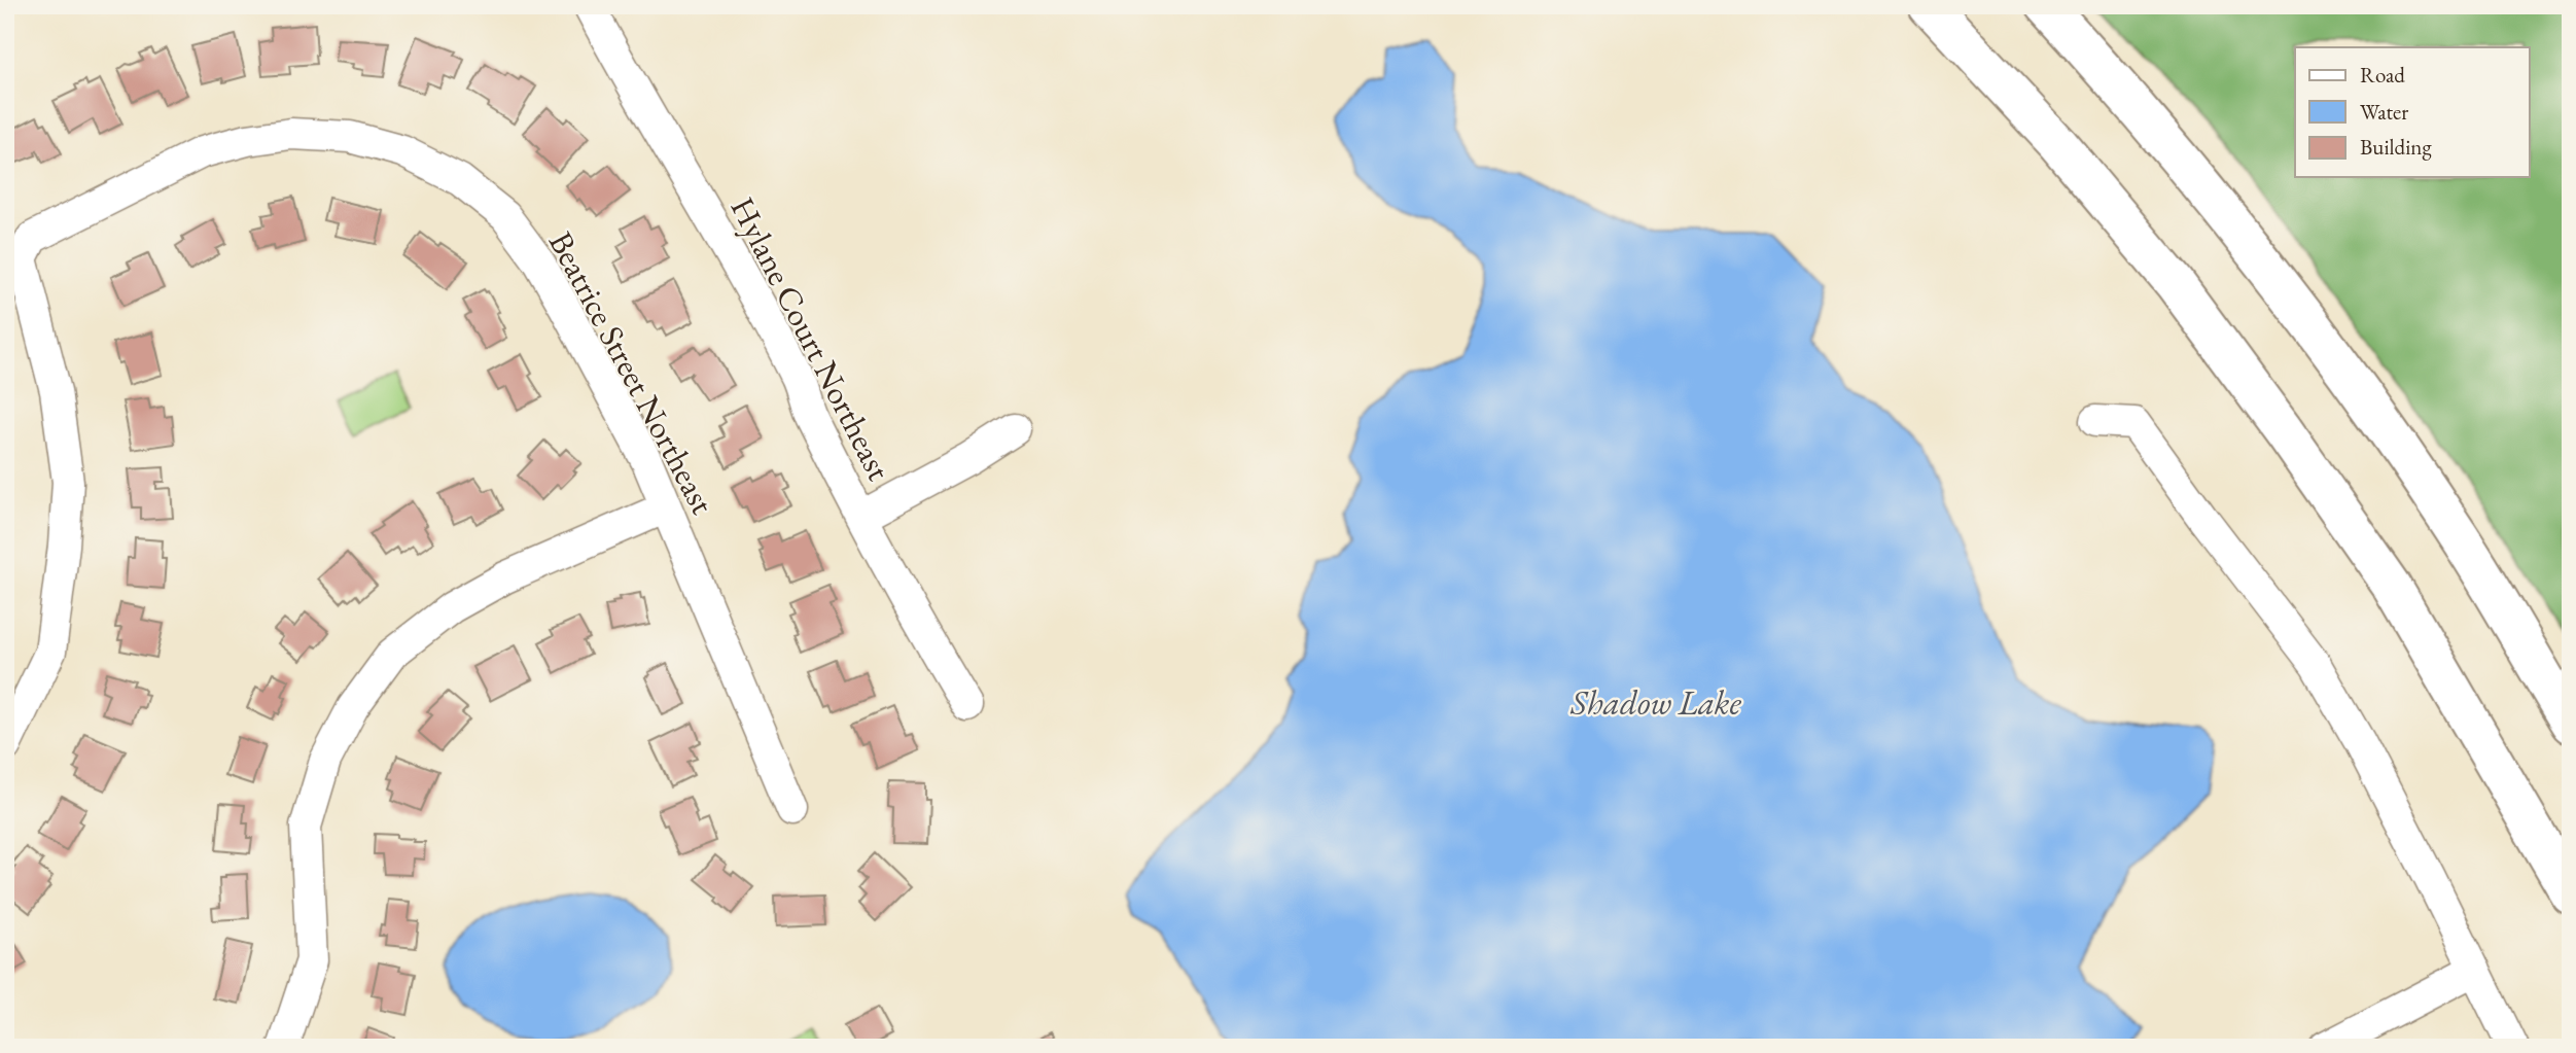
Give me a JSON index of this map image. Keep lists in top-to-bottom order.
{
  "streets": {
    "street": ["Hylane Court Northeast", "Beatrice Street Northeast"]
  },
  "water": ["Shadow Lake"],
  "legend": ["Road", "Water", "Building"]
}
